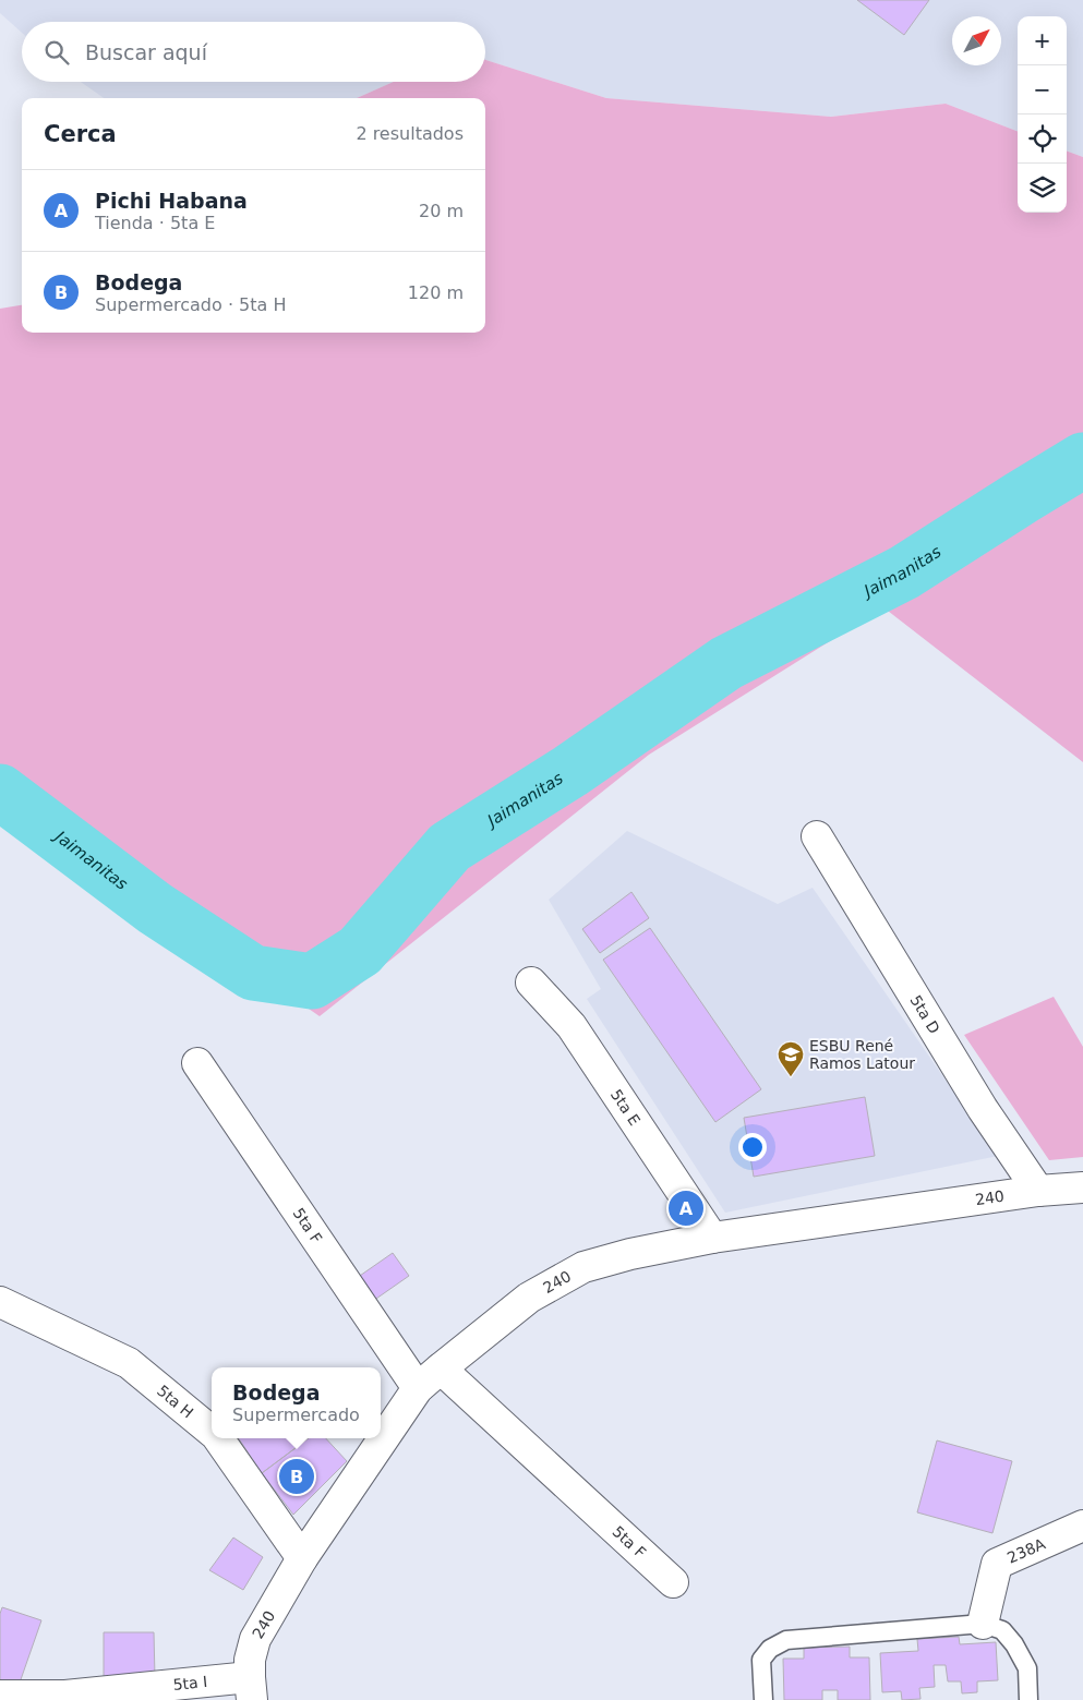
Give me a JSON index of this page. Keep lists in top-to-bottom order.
{
  "streets": {
    "street": [
      "5ta D",
      "5ta E",
      "240",
      "5ta F",
      "5ta H",
      "238A",
      "5ta I"
    ]
  },
  "crossings": [
    ["5ta D", "240"],
    ["5ta E", "240"],
    ["240", "5ta F"],
    ["240", "5ta H"],
    ["240", "5ta I"]
  ],
  "water": ["Jaimanitas"],
  "places": {
    "school or university": ["ESBU René Ramos Latour"]
  },
  "north": "top right",
  "page": {
    "map_buttons": ["+", "−"],
    "search": "Buscar aquí",
    "heading": ["Cerca", "2 resultados"],
    "list": [
      {
        "mark": "A",
        "name": "Pichi Habana",
        "note": "Tienda · 5ta E",
        "value": "20 m"
      },
      {
        "mark": "B",
        "name": "Bodega",
        "note": "Supermercado · 5ta H",
        "value": "120 m"
      }
    ],
    "pins": ["A", "B"],
    "popup": ["Bodega", "Supermercado"]
  }
}
